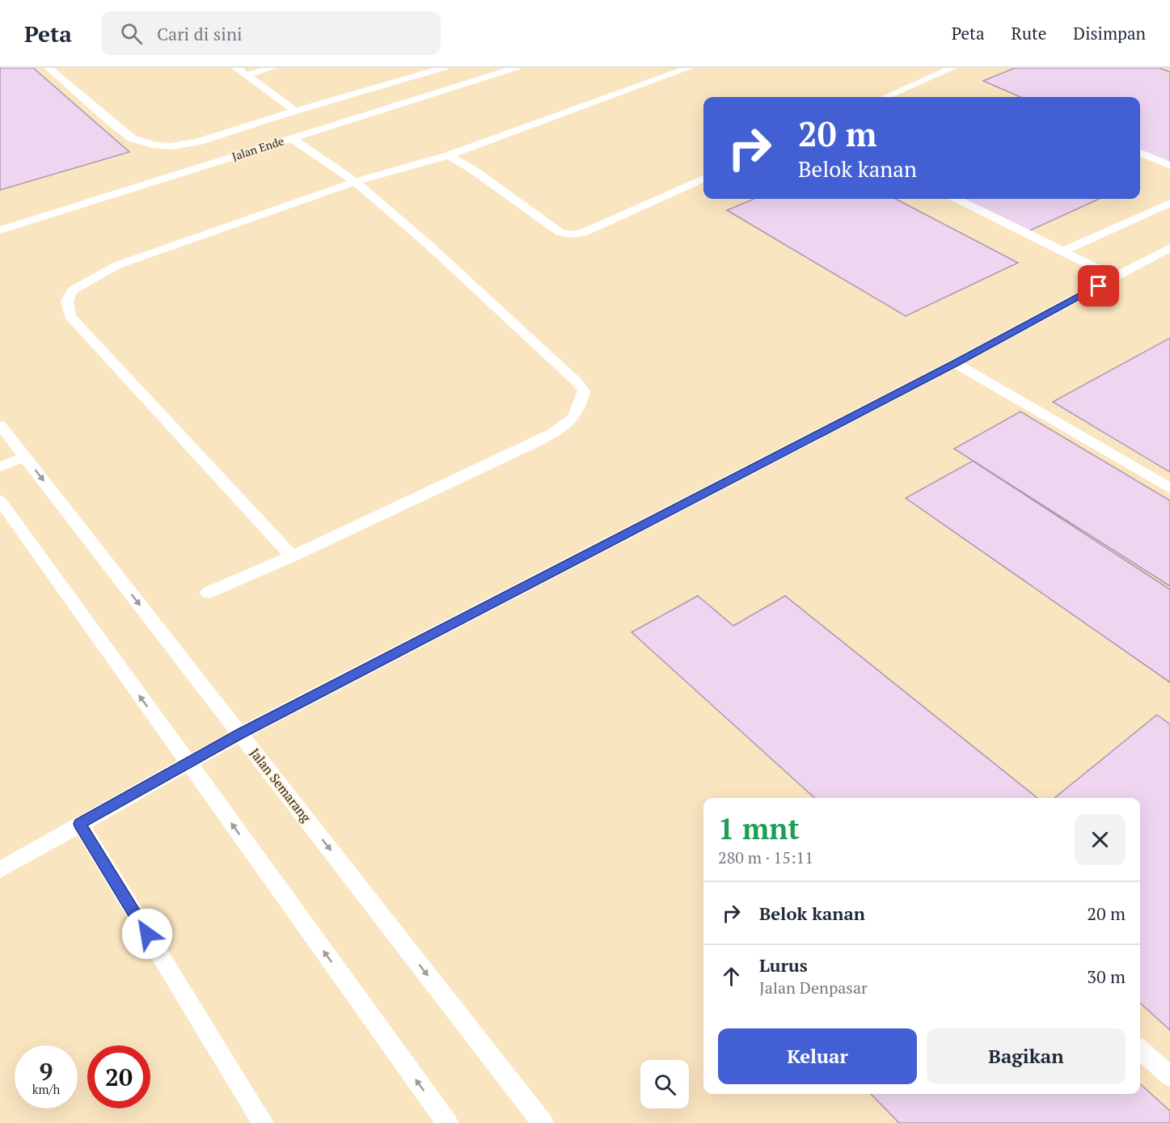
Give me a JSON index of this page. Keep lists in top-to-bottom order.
{
  "streets": {
    "lane": ["Jalan Ende", "Jalan Semarang"]
  },
  "page": {
    "header": "Peta",
    "search": "Cari di sini",
    "nav": ["Peta", "Rute", "Disimpan"],
    "turn": ["20 m", "Belok kanan"],
    "heading": ["1 mnt", "280 m · 15:11"],
    "list": [
      {
        "name": "Belok kanan",
        "value": "20 m"
      },
      {
        "name": "Lurus",
        "note": "Jalan Denpasar",
        "value": "30 m"
      }
    ],
    "buttons": ["Keluar", "Bagikan"],
    "speed": "9 km/h",
    "limit": "20"
  }
}
